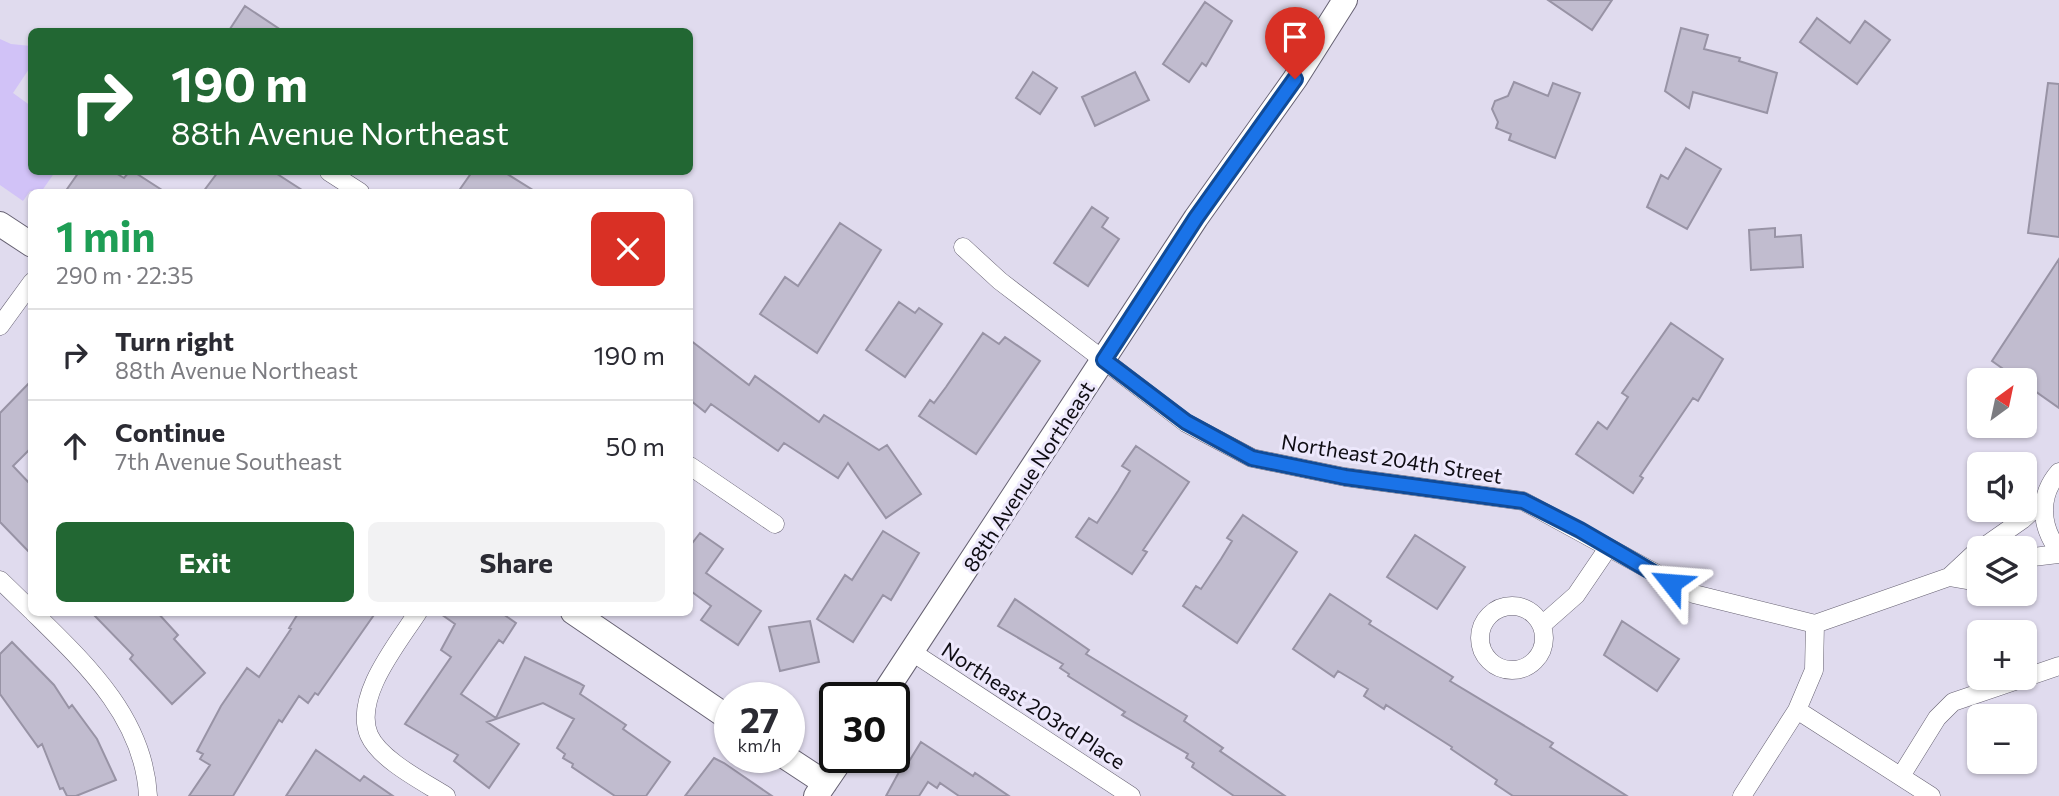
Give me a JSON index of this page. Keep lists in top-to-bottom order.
{
  "streets": {
    "street": ["Northeast 204th Street", "88th Avenue Northeast", "Northeast 203rd Place"]
  },
  "crossings": [
    ["Northeast 204th Street", "88th Avenue Northeast"],
    ["88th Avenue Northeast", "Northeast 203rd Place"]
  ],
  "north": "top right",
  "page": {
    "turn": ["190 m", "88th Avenue Northeast"],
    "heading": ["1 min", "290 m · 22:35"],
    "list": [
      {
        "name": "Turn right",
        "note": "88th Avenue Northeast",
        "value": "190 m"
      },
      {
        "name": "Continue",
        "note": "7th Avenue Southeast",
        "value": "50 m"
      }
    ],
    "map_buttons": ["+", "−"],
    "buttons": ["Exit", "Share"],
    "speed": "27 km/h",
    "limit": "30"
  }
}
